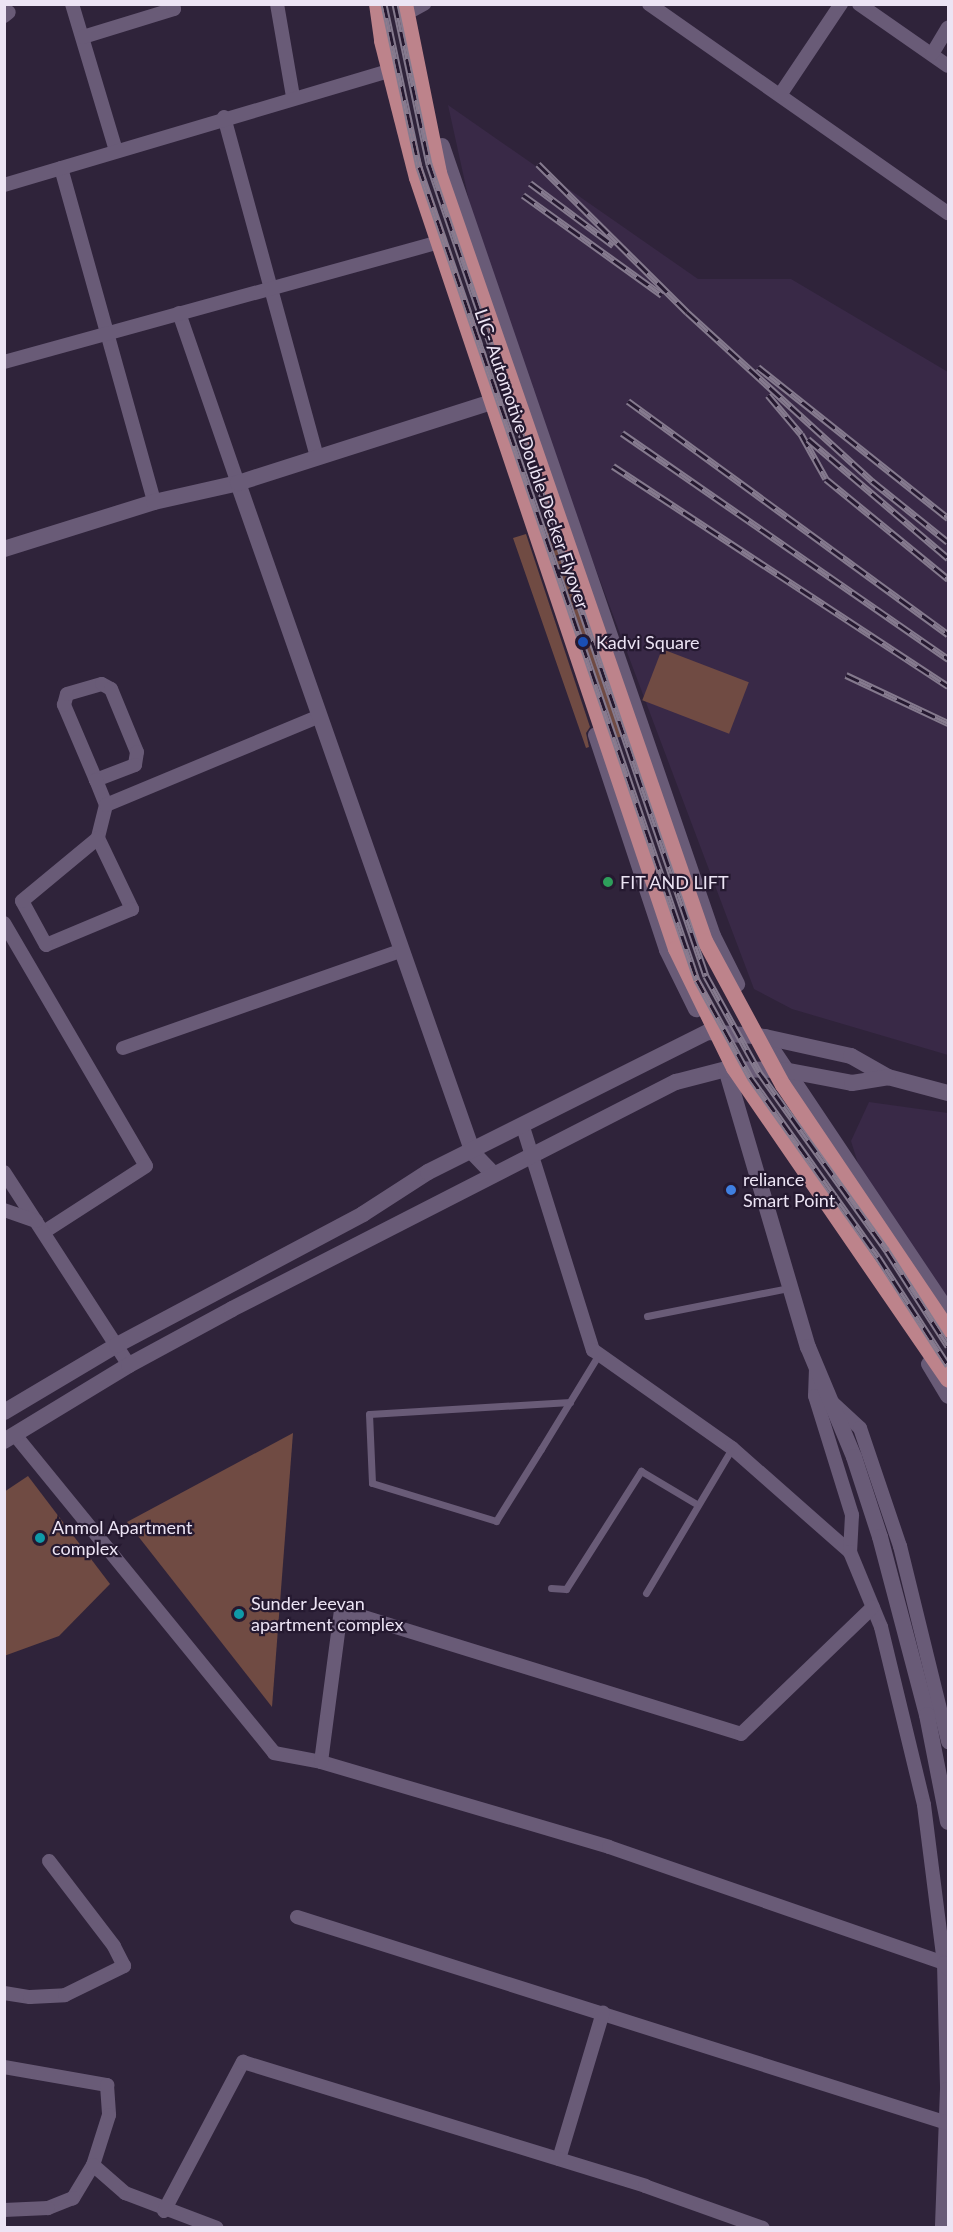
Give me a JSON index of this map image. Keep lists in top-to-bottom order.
{
  "streets": {
    "main road": ["LIC- Automotive Double Decker Flyover"]
  },
  "places": [
    "Kadvi Square",
    "FIT AND LIFT",
    "reliance Smart Point",
    "Anmol Apartment complex",
    "Sunder Jeevan apartment complex"
  ]
}
